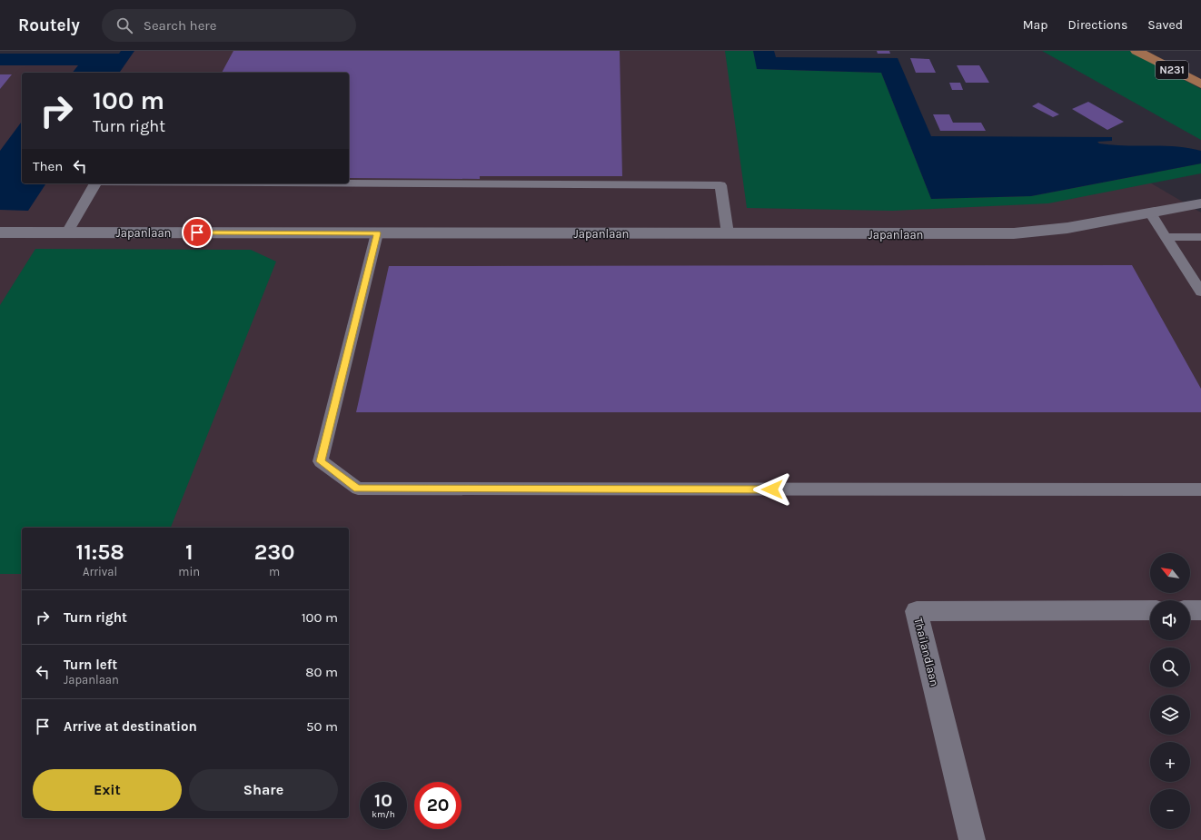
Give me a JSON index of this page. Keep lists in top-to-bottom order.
{
  "streets": {
    "main road": ["N231"],
    "street": ["Japanlaan", "Thailandlaan"]
  },
  "north": "top left",
  "page": {
    "header": "Routely",
    "search": "Search here",
    "nav": ["Map", "Directions", "Saved"],
    "turn": ["100 m", "Turn right"],
    "then": "Then",
    "eta": [
      "11:58",
      "Arrival",
      "1",
      "min",
      "230",
      "m"
    ],
    "map_buttons": ["+", "−"],
    "list": [
      {
        "name": "Turn right",
        "value": "100 m"
      },
      {
        "name": "Turn left",
        "note": "Japanlaan",
        "value": "80 m"
      },
      {
        "name": "Arrive at destination",
        "value": "50 m"
      }
    ],
    "buttons": ["Exit", "Share"],
    "speed": "10 km/h",
    "limit": "20"
  }
}
